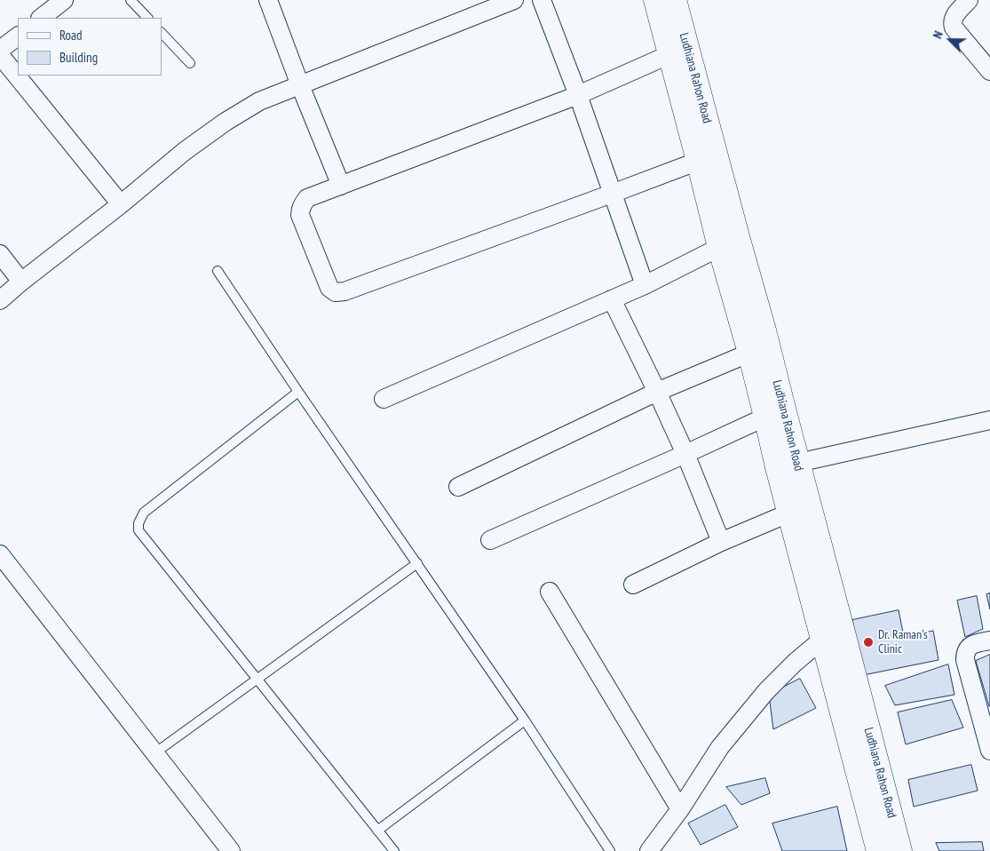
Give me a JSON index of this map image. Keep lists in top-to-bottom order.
{
  "streets": {
    "main road": ["Ludhiana Rahon Road"]
  },
  "places": ["Dr. Raman's Clinic"],
  "legend": ["Road", "Building"],
  "north": "top left"
}
